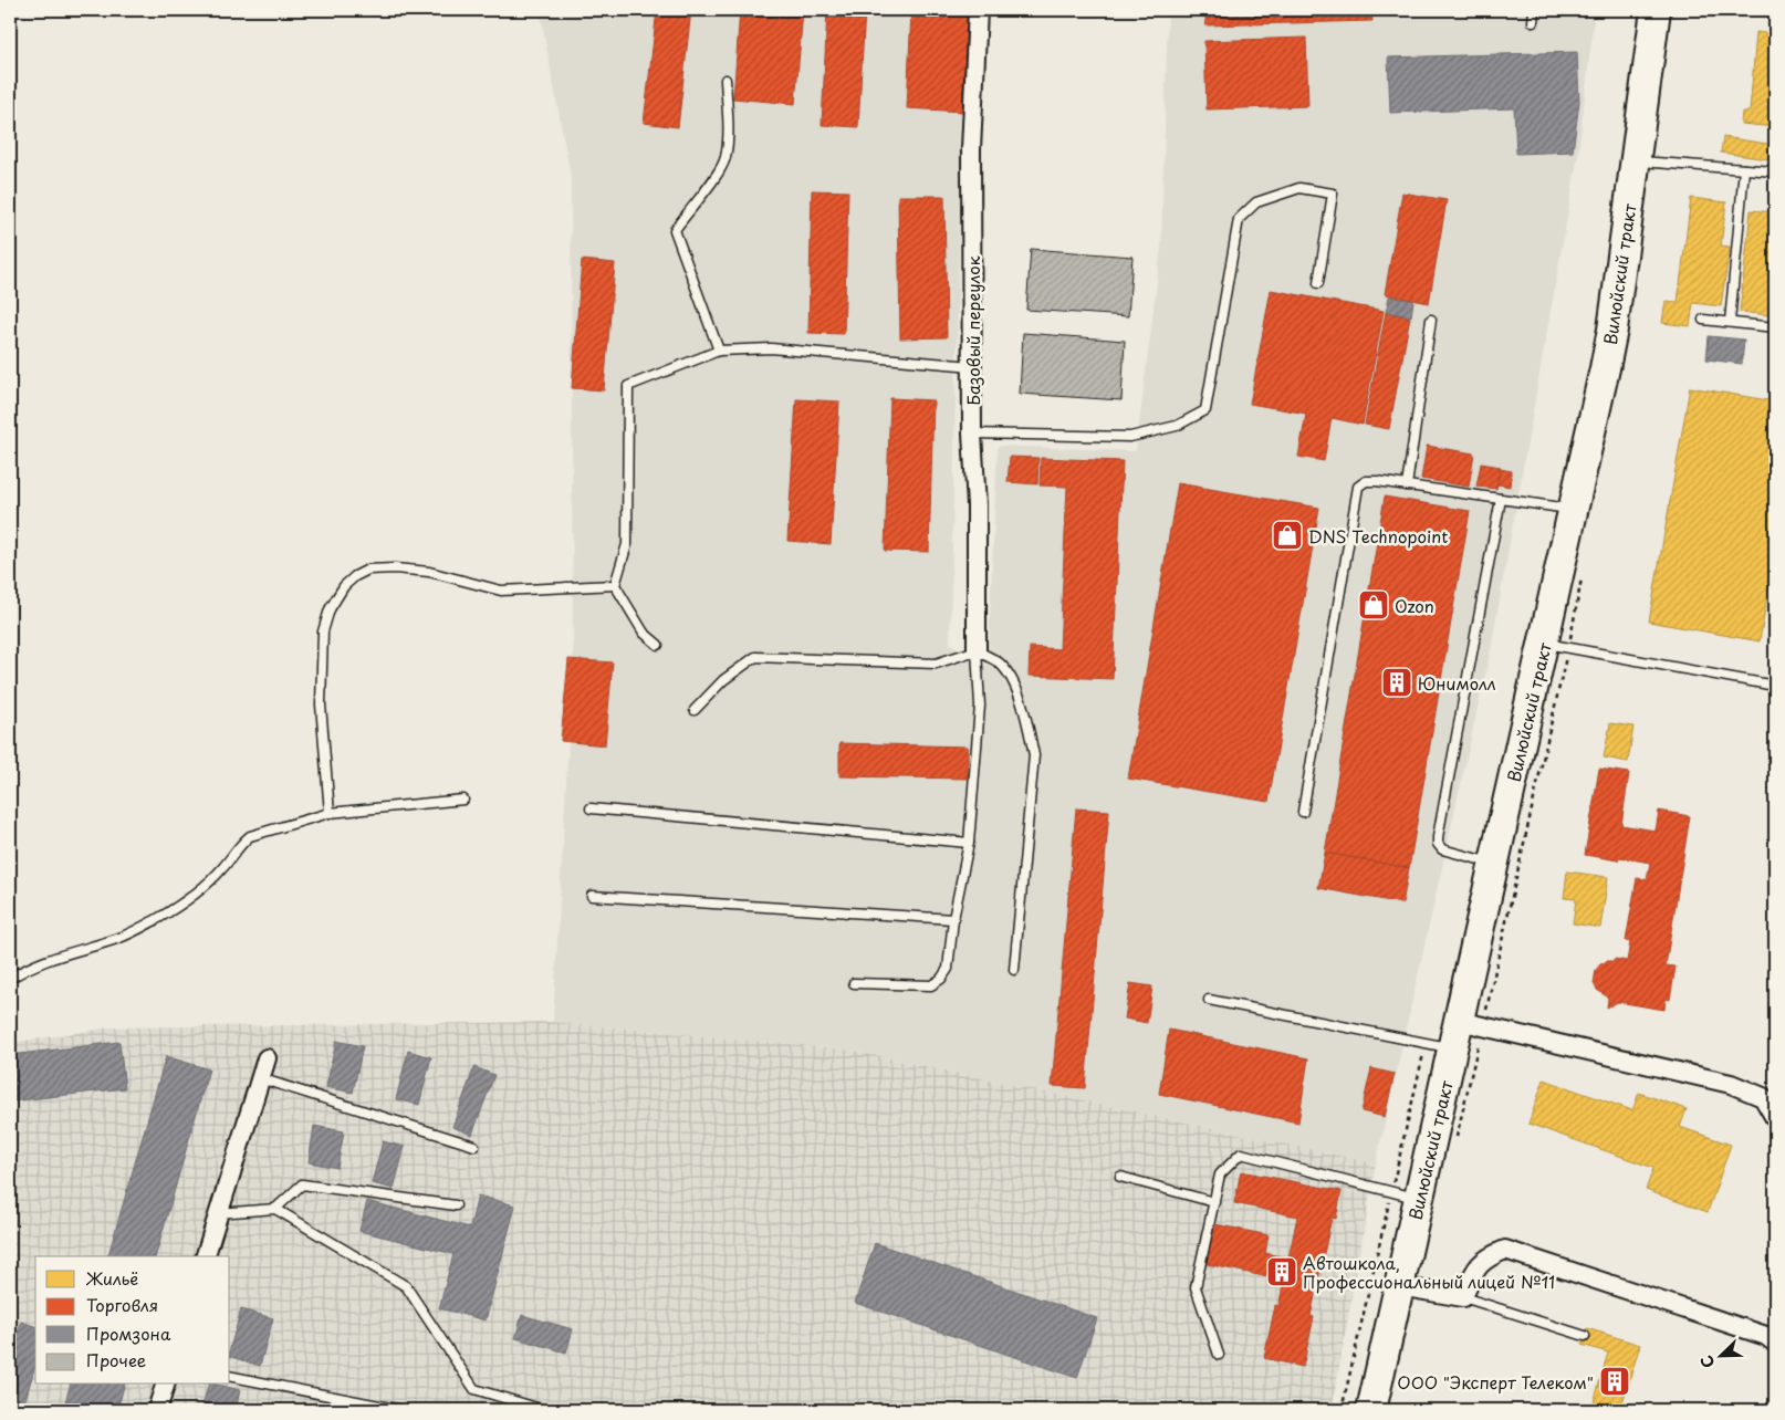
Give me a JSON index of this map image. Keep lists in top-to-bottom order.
{
  "streets": {
    "main road": ["Вилюйский тракт"],
    "street": ["Базовый переулок"]
  },
  "places": {
    "shop": ["DNS Technopoint", "Ozon"],
    "building": ["Юнимолл", "Автошкола, Профессиональный лицей №11", "ООО \"Эксперт Телеком\""]
  },
  "legend": [
    "Жильё",
    "Торговля",
    "Промзона",
    "Прочее"
  ],
  "north": "bottom left"
}
